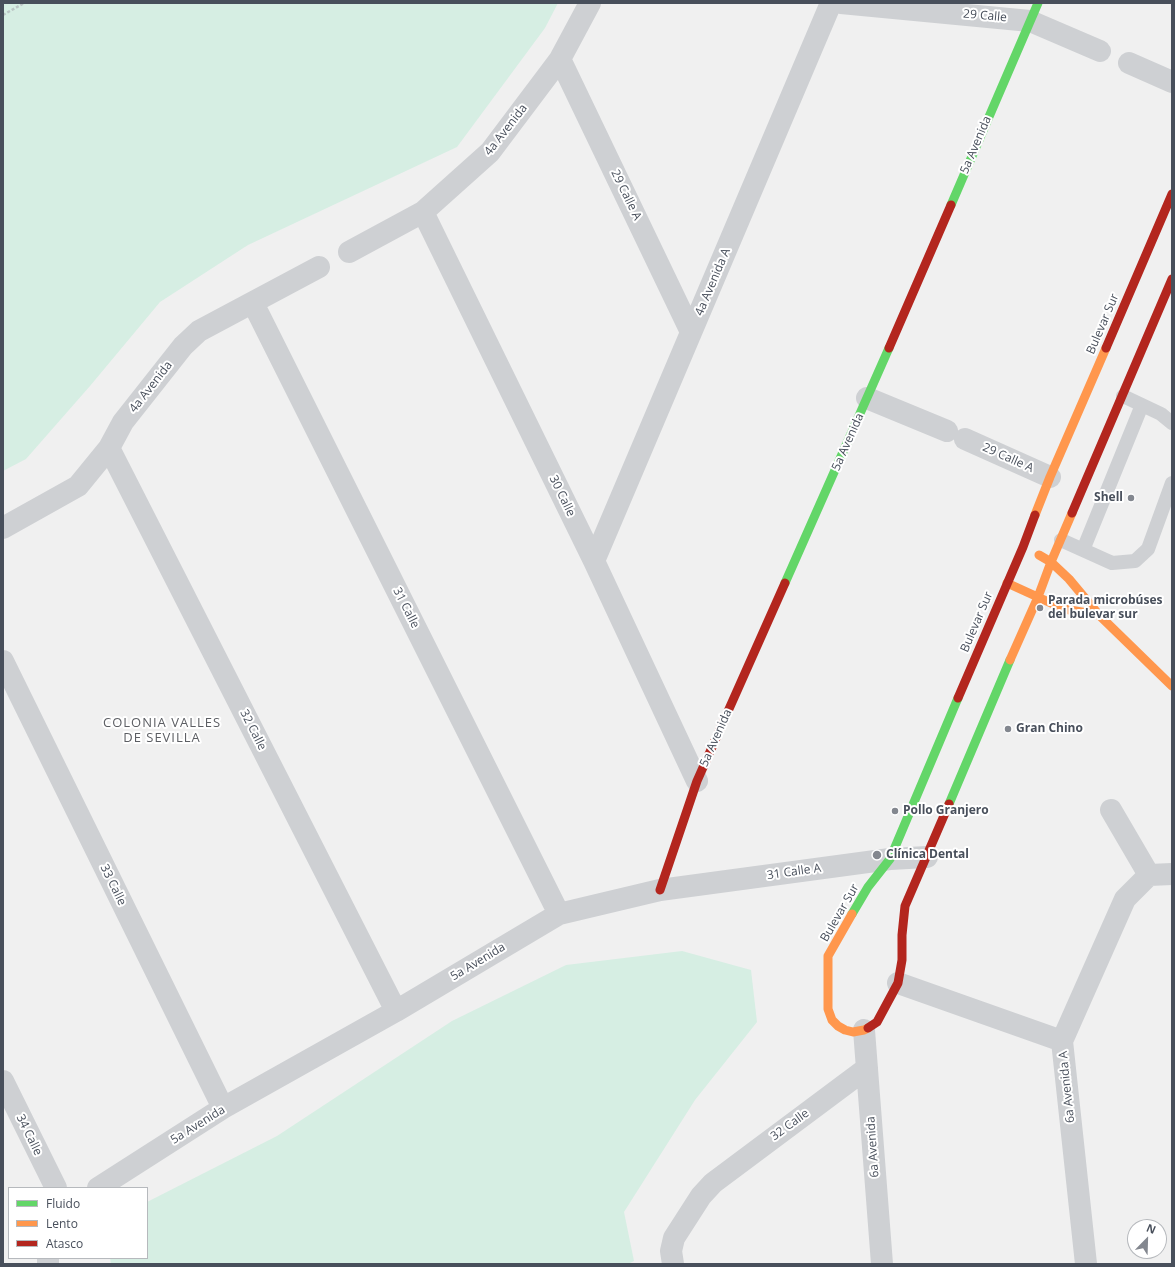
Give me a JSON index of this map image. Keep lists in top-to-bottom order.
{
  "streets": {
    "street": [
      "29 Calle",
      "4a Avenida",
      "5a Avenida",
      "29 Calle A",
      "4a Avenida A",
      "Bulevar Sur",
      "30 Calle",
      "31 Calle",
      "32 Calle",
      "31 Calle A",
      "33 Calle",
      "6a Avenida A",
      "34 Calle",
      "6a Avenida"
    ]
  },
  "crossings": [
    ["29 Calle", "5a Avenida"],
    ["4a Avenida", "29 Calle A"],
    ["4a Avenida", "30 Calle"],
    ["4a Avenida", "31 Calle"],
    ["4a Avenida", "32 Calle"],
    ["5a Avenida", "29 Calle A"],
    ["5a Avenida", "30 Calle"],
    ["5a Avenida", "31 Calle"],
    ["5a Avenida", "32 Calle"],
    ["5a Avenida", "31 Calle A"],
    ["5a Avenida", "33 Calle"],
    ["29 Calle A", "4a Avenida A"],
    ["29 Calle A", "Bulevar Sur"],
    ["4a Avenida A", "30 Calle"],
    ["Bulevar Sur", "31 Calle A"],
    ["Bulevar Sur", "6a Avenida"],
    ["32 Calle", "6a Avenida"]
  ],
  "districts": ["COLONIA VALLES DE SEVILLA"],
  "places": [
    "Shell",
    "Parada microbúses del bulevar sur",
    "Gran Chino",
    "Pollo Granjero",
    "Clínica Dental"
  ],
  "legend": ["Fluido", "Lento", "Atasco"],
  "north": "top right"
}
